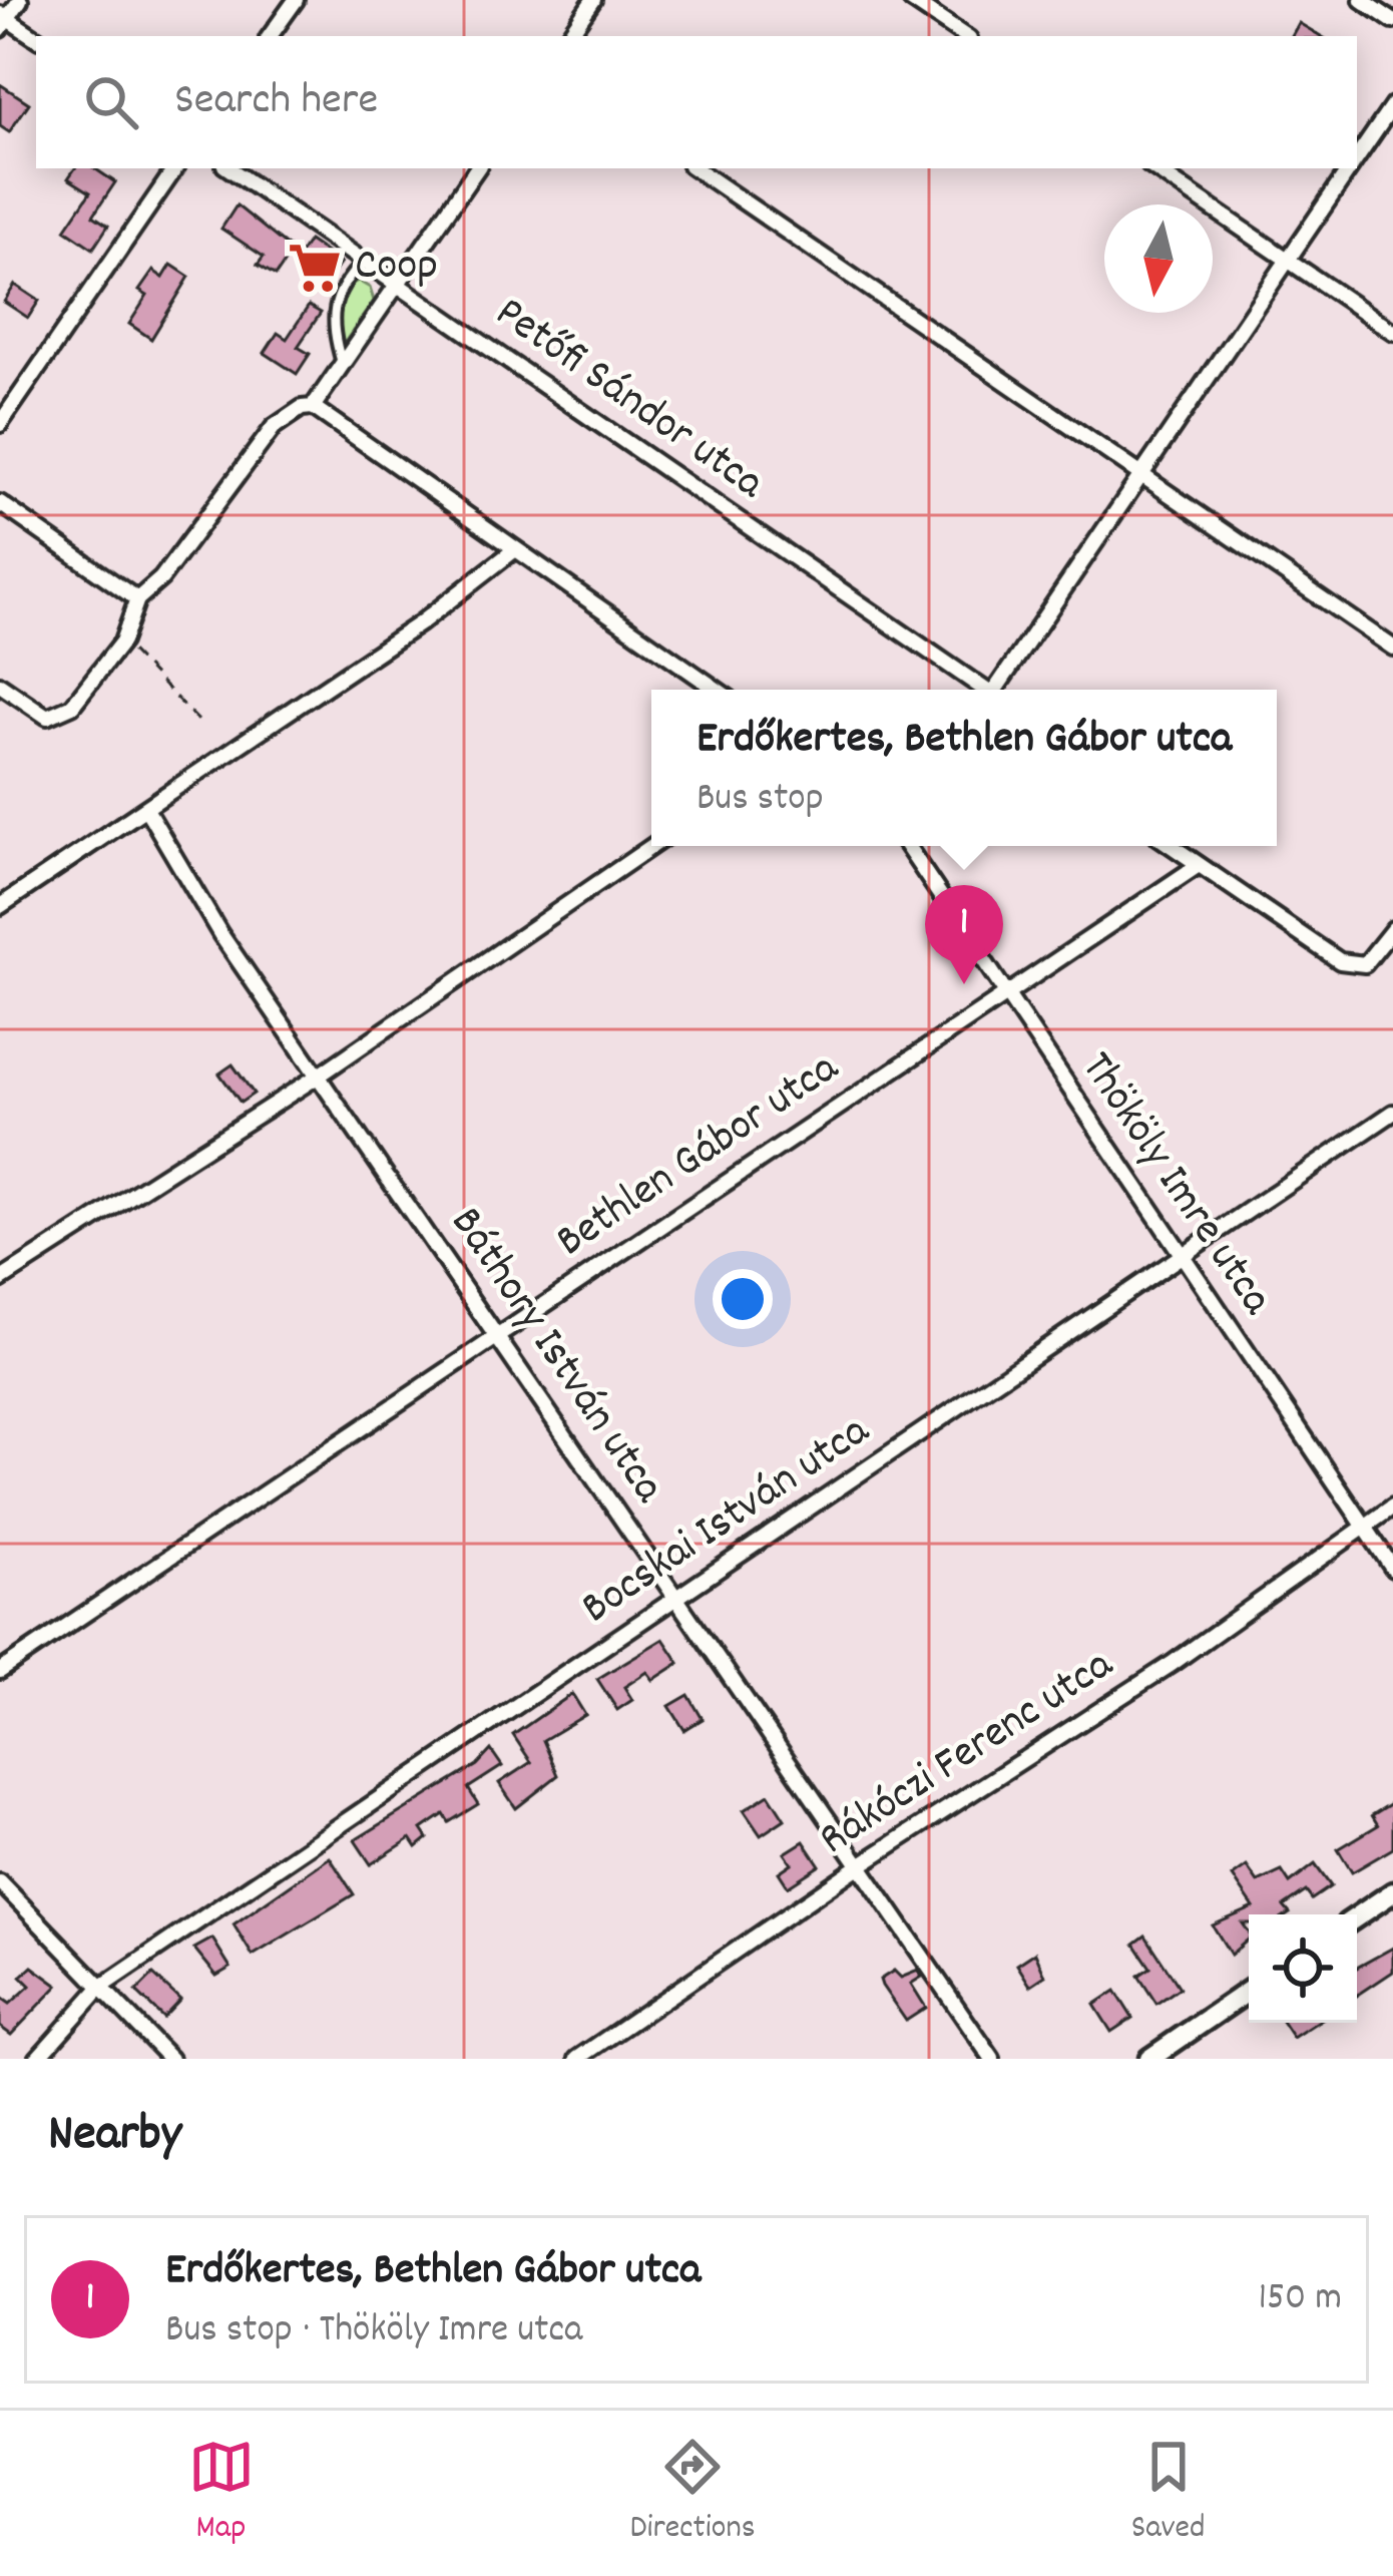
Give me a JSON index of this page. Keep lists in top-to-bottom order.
{
  "streets": {
    "street": [
      "Petőfi Sándor utca",
      "Bethlen Gábor utca",
      "Thököly Imre utca",
      "Báthory István utca",
      "Bocskai István utca",
      "Rákóczi Ferenc utca"
    ]
  },
  "crossings": [
    ["Bethlen Gábor utca", "Thököly Imre utca"],
    ["Bethlen Gábor utca", "Báthory István utca"],
    ["Thököly Imre utca", "Bocskai István utca"],
    ["Thököly Imre utca", "Rákóczi Ferenc utca"],
    ["Báthory István utca", "Bocskai István utca"],
    ["Báthory István utca", "Rákóczi Ferenc utca"]
  ],
  "places": {
    "supermarket": ["Coop"]
  },
  "north": "bottom",
  "page": {
    "search": "Search here",
    "popup": ["Erdőkertes, Bethlen Gábor utca", "Bus stop"],
    "pins": "1",
    "heading": "Nearby",
    "list": [
      {
        "mark": "1",
        "name": "Erdőkertes, Bethlen Gábor utca",
        "note": "Bus stop · Thököly Imre utca",
        "value": "150 m"
      }
    ],
    "nav": ["Map", "Directions", "Saved"]
  }
}
